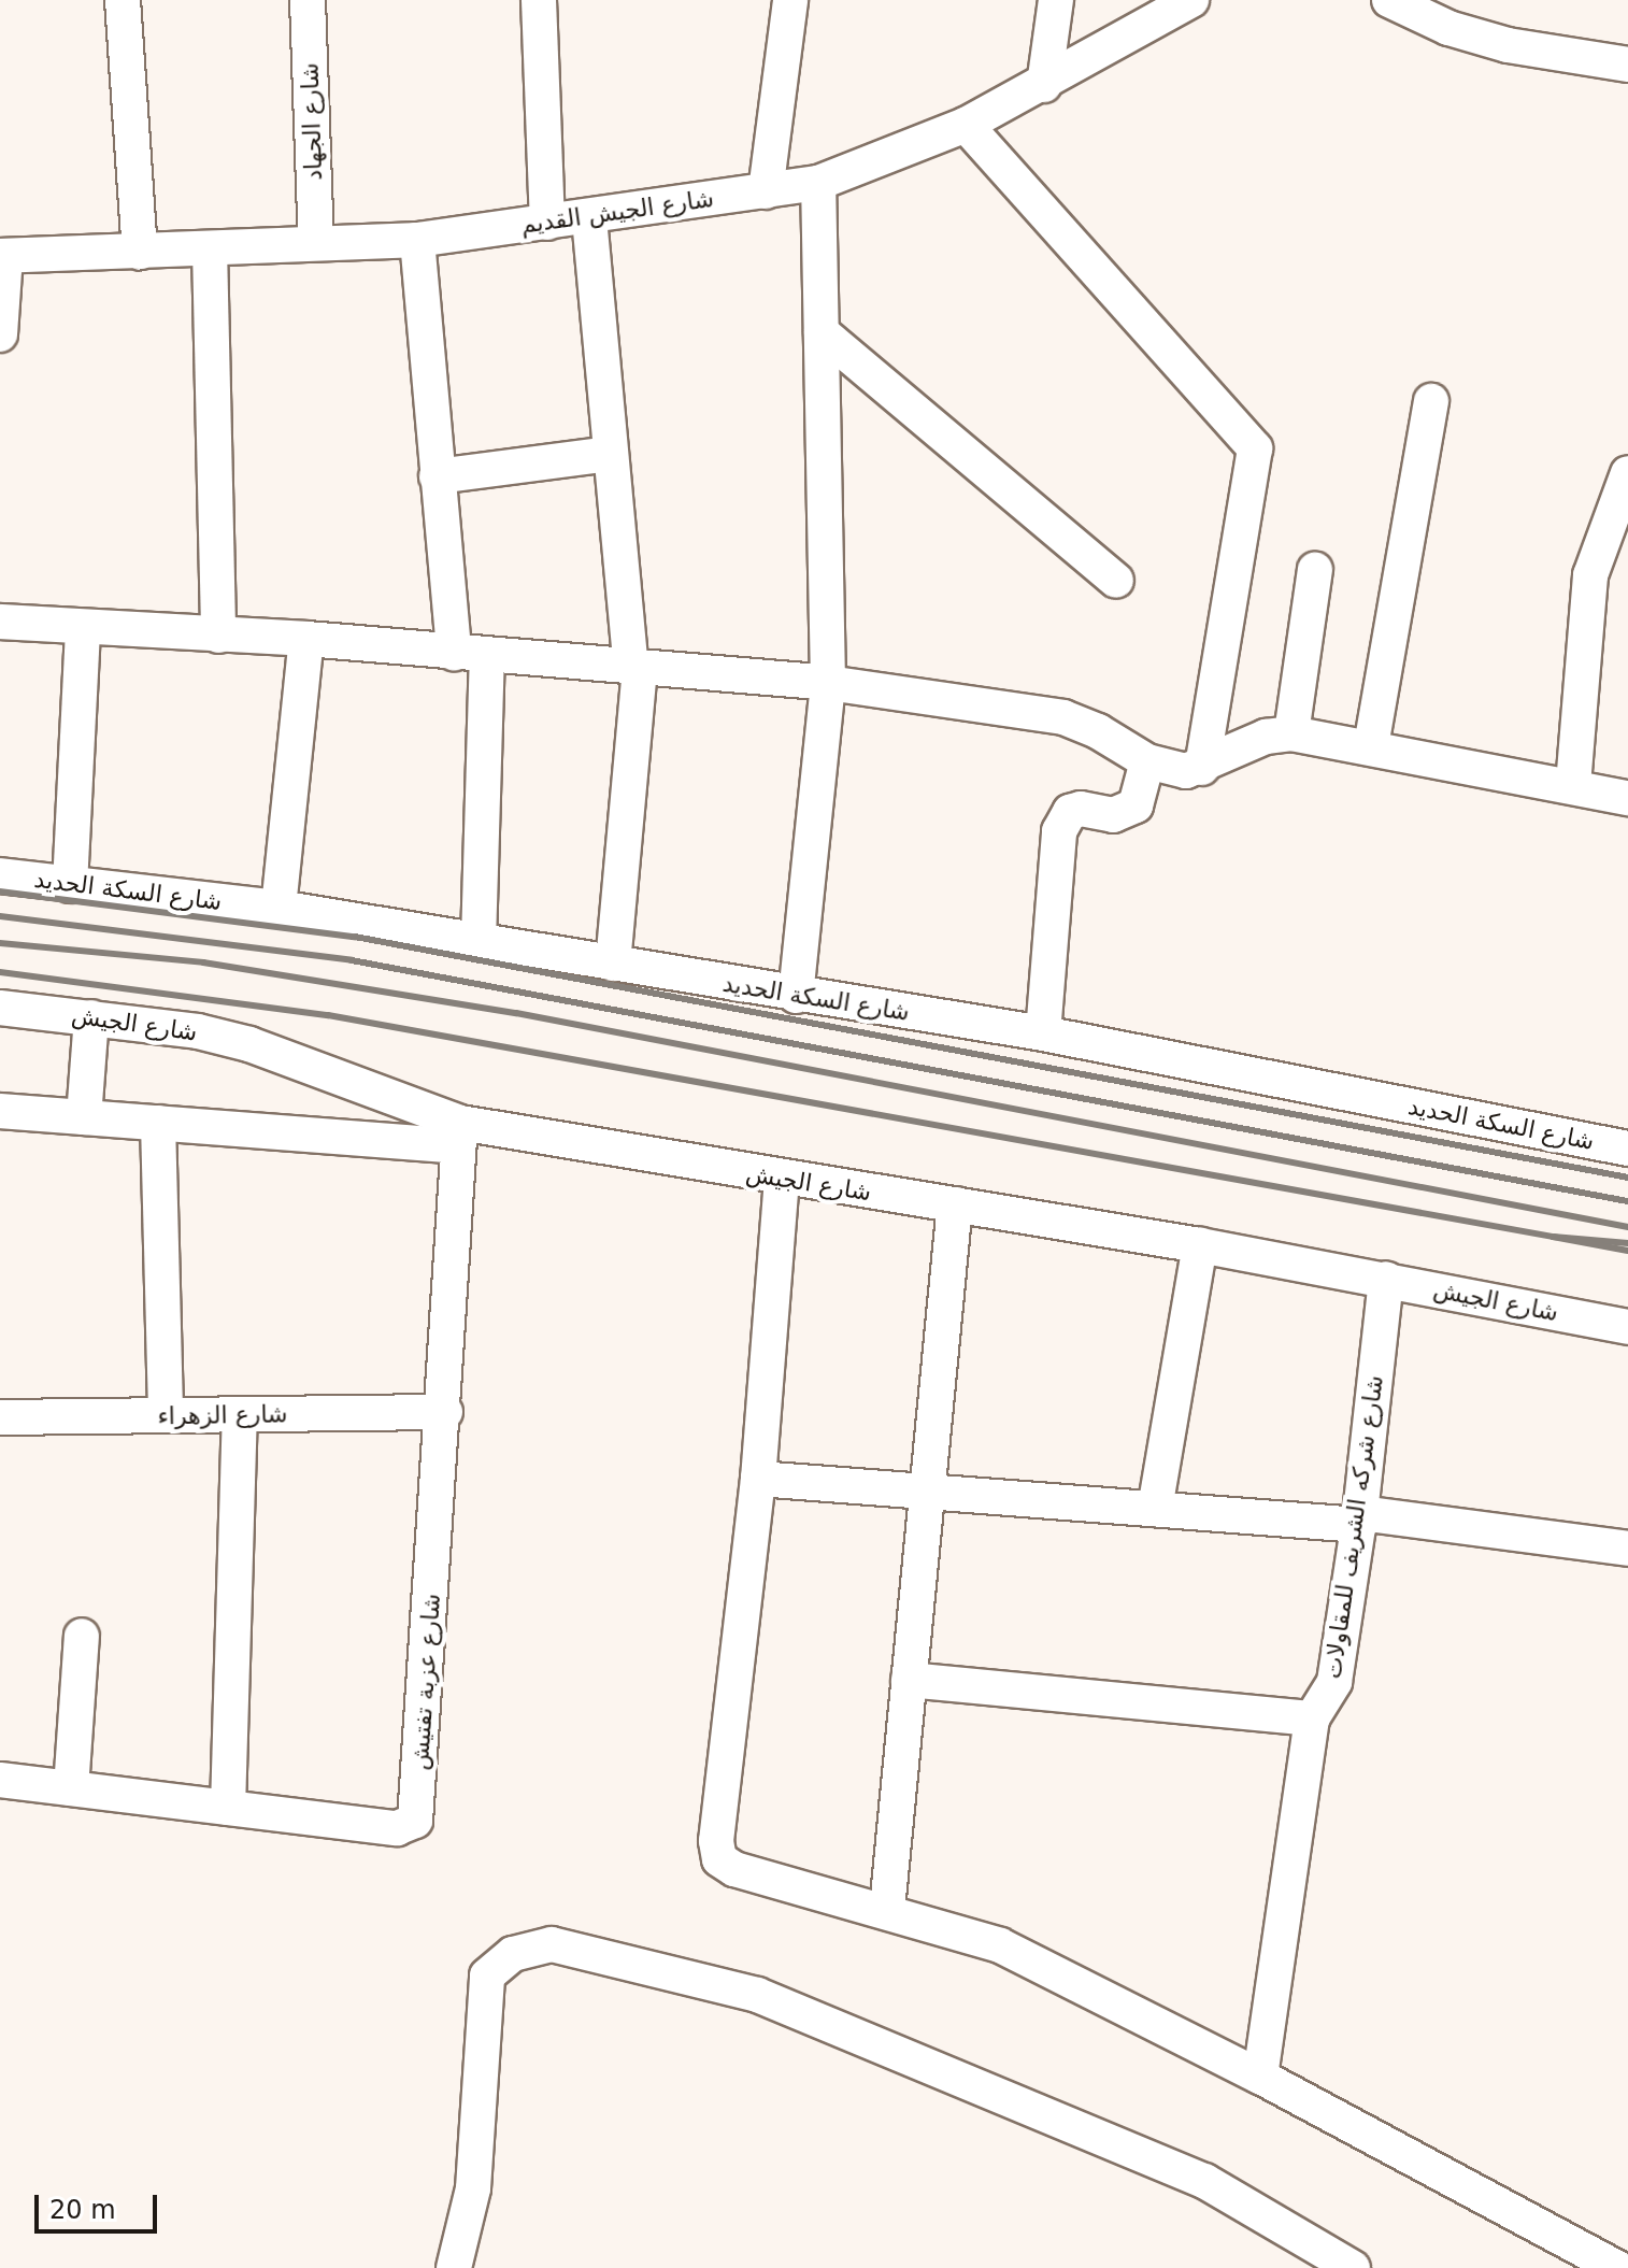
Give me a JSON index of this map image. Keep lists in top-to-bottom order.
{
  "streets": {
    "street": [
      "شارع الجهاد",
      "شارع الجيش القديم",
      "شارع السكة الحديد",
      "شارع الجيش",
      "شارع الزهراء",
      "شارع شركه الشريف للمقاولات",
      "شارع عزبة تفتيش"
    ]
  },
  "crossings": [
    ["شارع الجهاد", "شارع الجيش القديم"],
    ["شارع الجيش", "شارع شركه الشريف للمقاولات"],
    ["شارع الجيش", "شارع عزبة تفتيش"],
    ["شارع الزهراء", "شارع عزبة تفتيش"]
  ],
  "scale_bar": "20 m"
}
